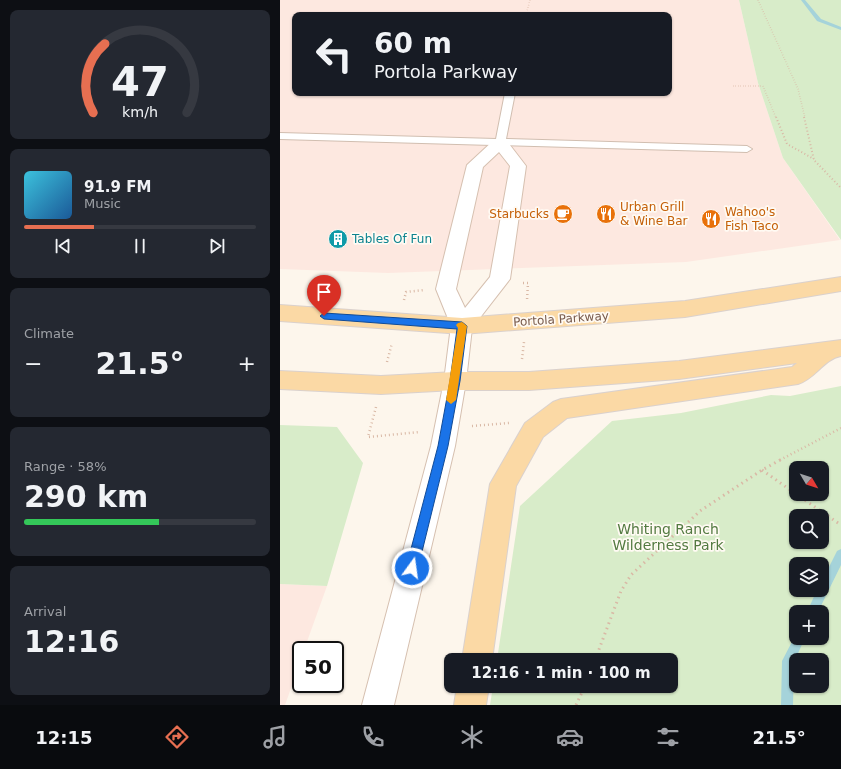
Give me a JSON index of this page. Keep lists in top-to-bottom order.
{
  "streets": {
    "main road": ["Portola Parkway"]
  },
  "parks": ["Whiting Ranch Wilderness Park"],
  "places": {
    "cafe": ["Starbucks"],
    "restaurant": ["Urban Grill & Wine Bar", "Wahoo's Fish Taco"],
    "building": ["Tables Of Fun"]
  },
  "north": "bottom right",
  "page": {
    "turn": ["60 m", "Portola Parkway"],
    "song": ["91.9 FM", "Music"],
    "tile": [
      "Climate",
      ["Range · 58%", "290 km"],
      ["Arrival", "12:16"]
    ],
    "heat": ["−", "21.5°", "+"],
    "map_buttons": ["+", "−"],
    "limit": "50",
    "trip": "12:16 · 1 min · 100 m",
    "tabs": ["12:15", "21.5°"],
    "gauge": ["47", "km/h"]
  }
}
